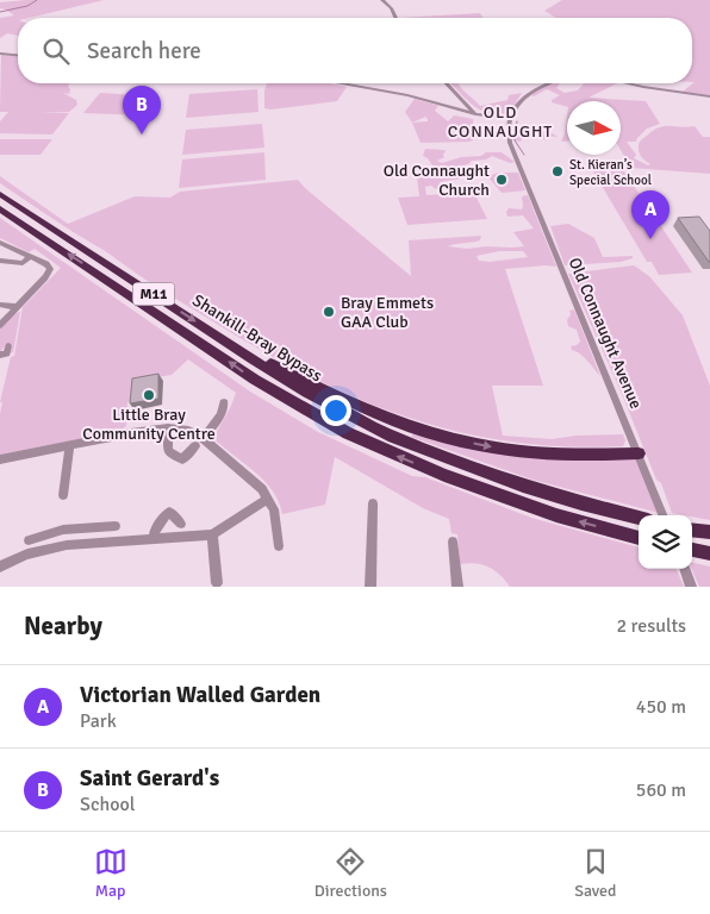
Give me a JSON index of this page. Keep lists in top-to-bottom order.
{
  "streets": {
    "highway": ["M11", "Shankill-Bray Bypass"],
    "street": ["Old Connaught Avenue"]
  },
  "districts": ["OLD CONNAUGHT"],
  "places": [
    "St. Kieran’s Special School",
    "Old Connaught Church",
    "Bray Emmets GAA Club",
    "Little Bray Community Centre"
  ],
  "north": "right",
  "page": {
    "search": "Search here",
    "pins": ["B", "A"],
    "heading": ["Nearby", "2 results"],
    "list": [
      {
        "mark": "A",
        "name": "Victorian Walled Garden",
        "note": "Park",
        "value": "450 m"
      },
      {
        "mark": "B",
        "name": "Saint Gerard's",
        "note": "School",
        "value": "560 m"
      }
    ],
    "nav": ["Map", "Directions", "Saved"]
  }
}
